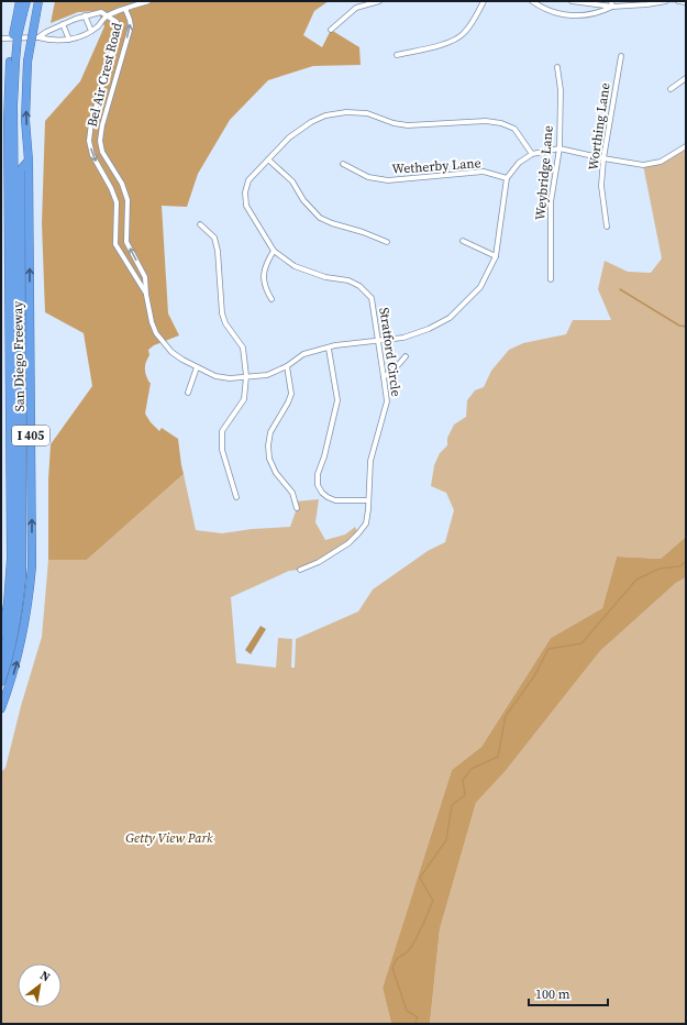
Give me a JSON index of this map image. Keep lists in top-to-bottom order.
{
  "streets": {
    "highway": ["San Diego Freeway", "I 405"],
    "street": [
      "Bel Air Crest Road",
      "Worthing Lane",
      "Wetherby Lane",
      "Weybridge Lane",
      "Stratford Circle"
    ]
  },
  "crossings": [
    ["Bel Air Crest Road", "Wetherby Lane"],
    ["Bel Air Crest Road", "Stratford Circle"]
  ],
  "parks": ["Getty View Park"],
  "scale_bar": "100 m",
  "north": "top right"
}
